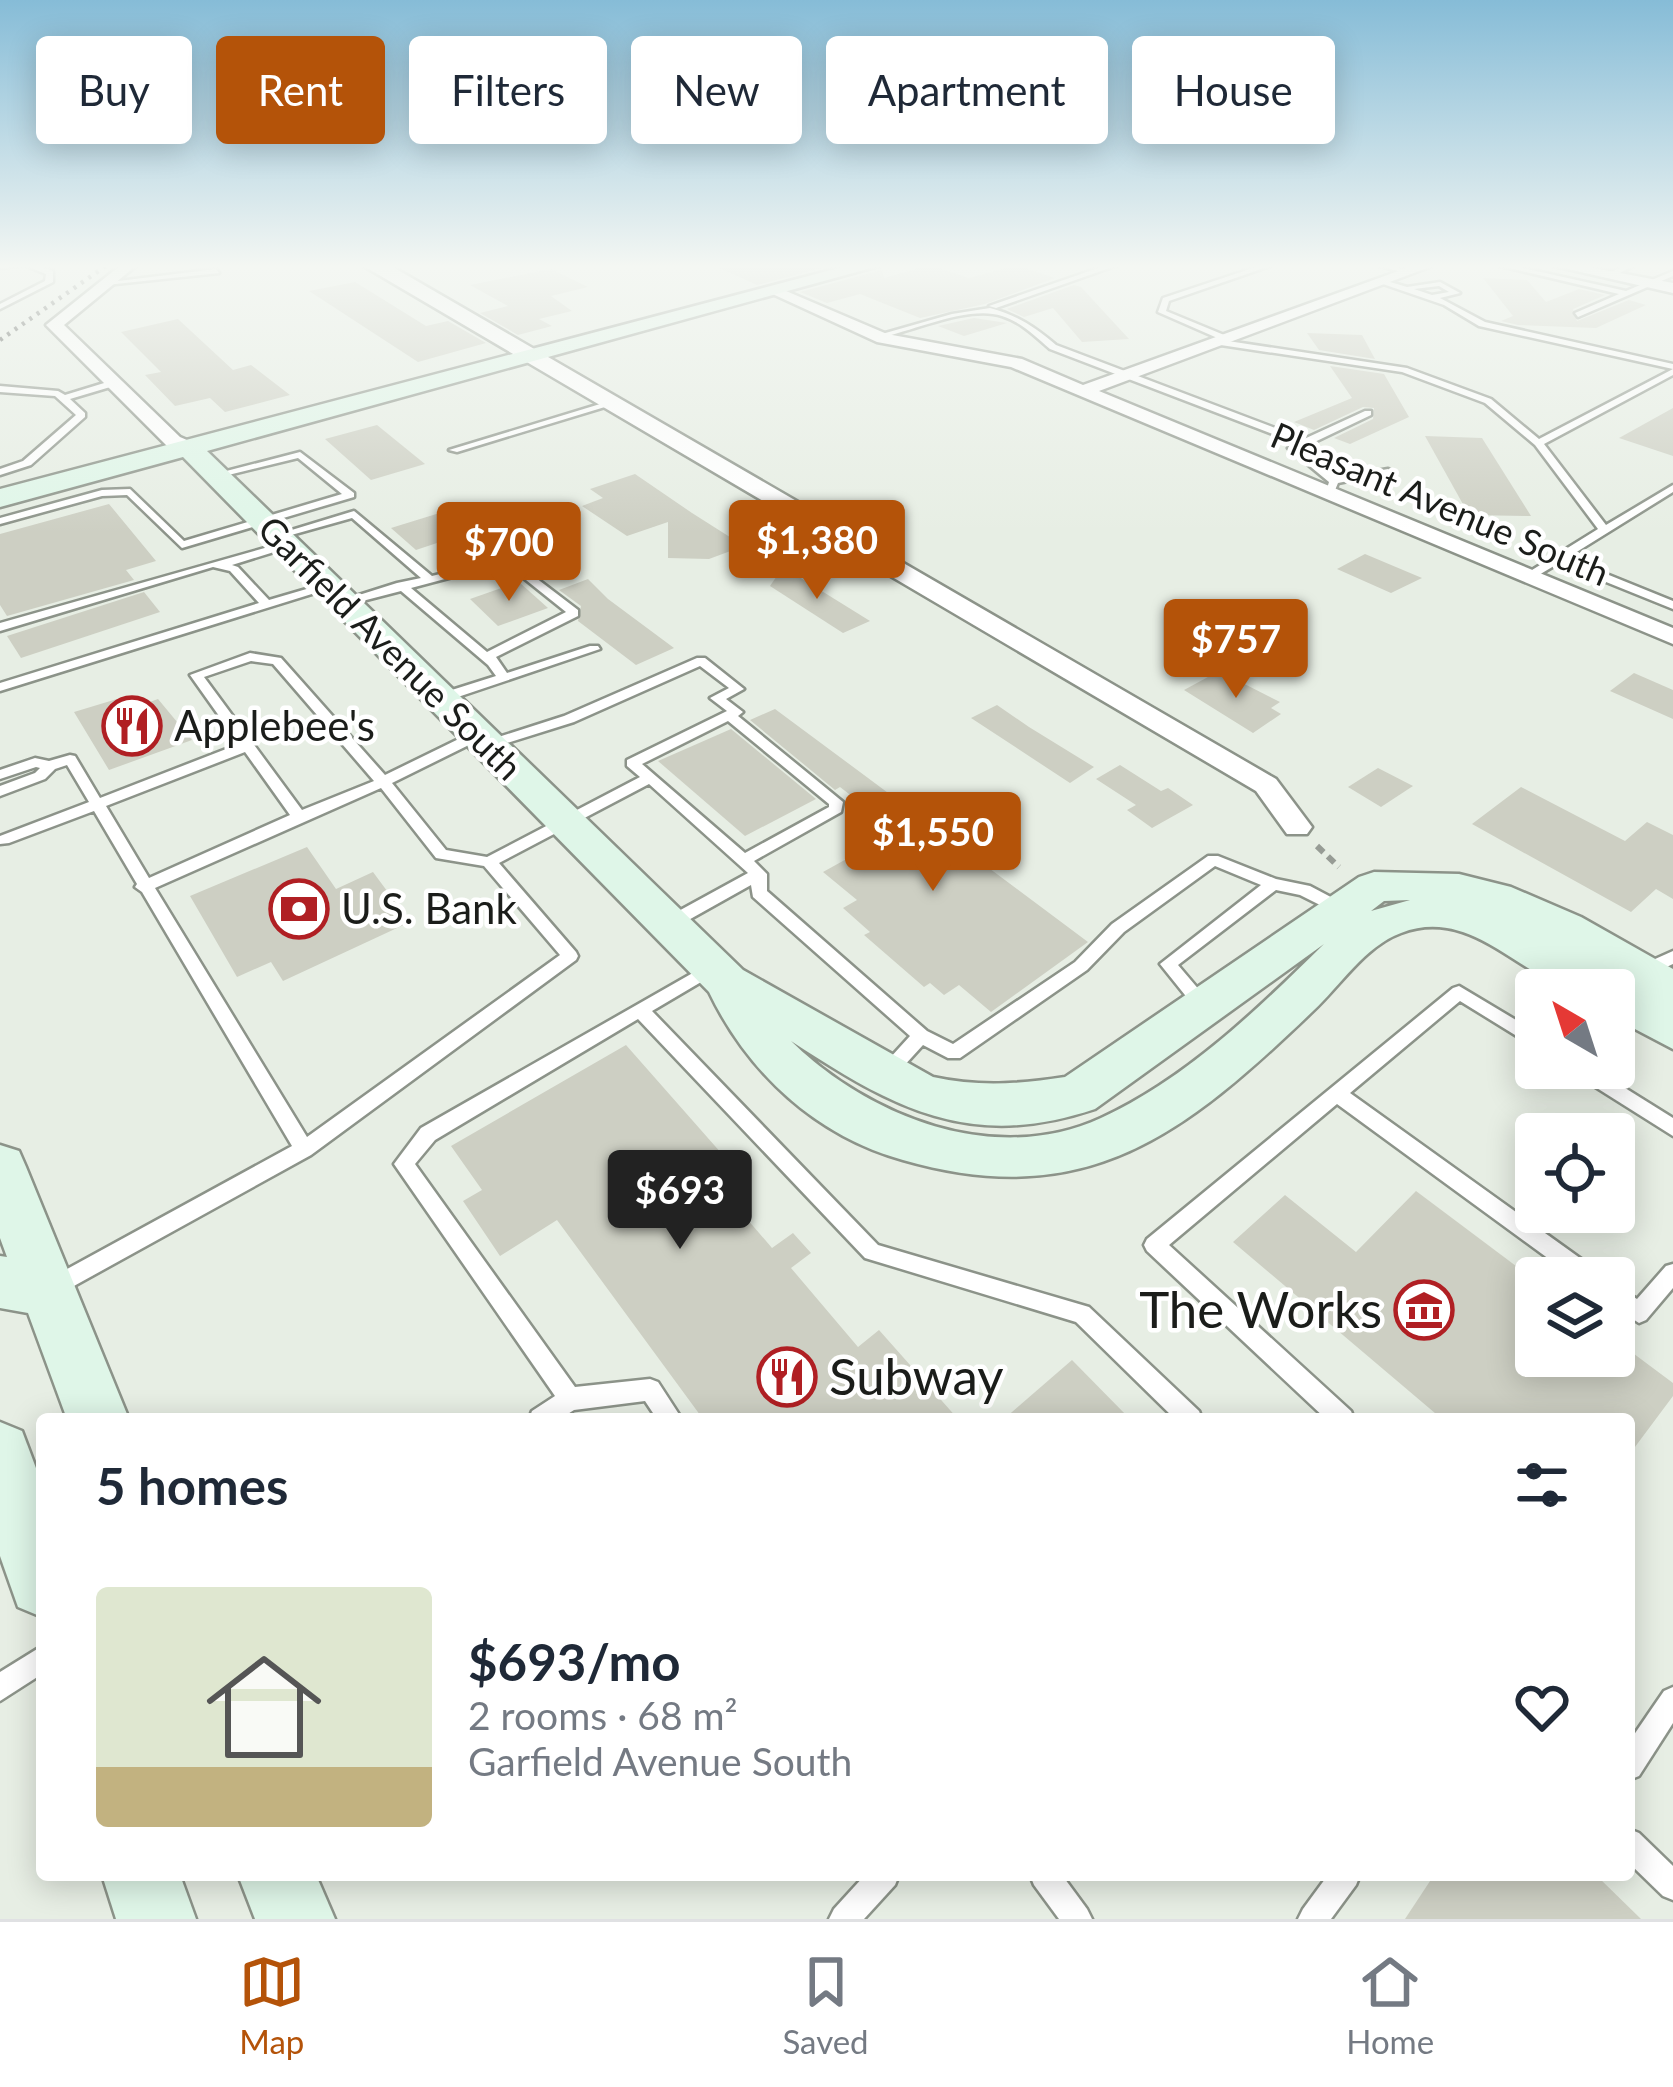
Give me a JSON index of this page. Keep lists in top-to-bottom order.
{
  "streets": {
    "street": ["Pleasant Avenue South", "Garfield Avenue South"]
  },
  "places": {
    "restaurant": ["Applebee's", "Subway"],
    "bank": ["U.S. Bank"],
    "museum": ["The Works"]
  },
  "north": "top left",
  "page": {
    "chip": [
      "Buy",
      "Rent",
      "Filters",
      "New",
      "Apartment",
      "House"
    ],
    "price": [
      "$1,380",
      "$700",
      "$757",
      "$1,550",
      "$693"
    ],
    "heading": "5 homes",
    "list": [
      {
        "name": "$693/mo",
        "note": "2 rooms · 68 m² · Garfield Avenue South"
      }
    ],
    "tabs": ["Map", "Saved", "Home"]
  }
}
